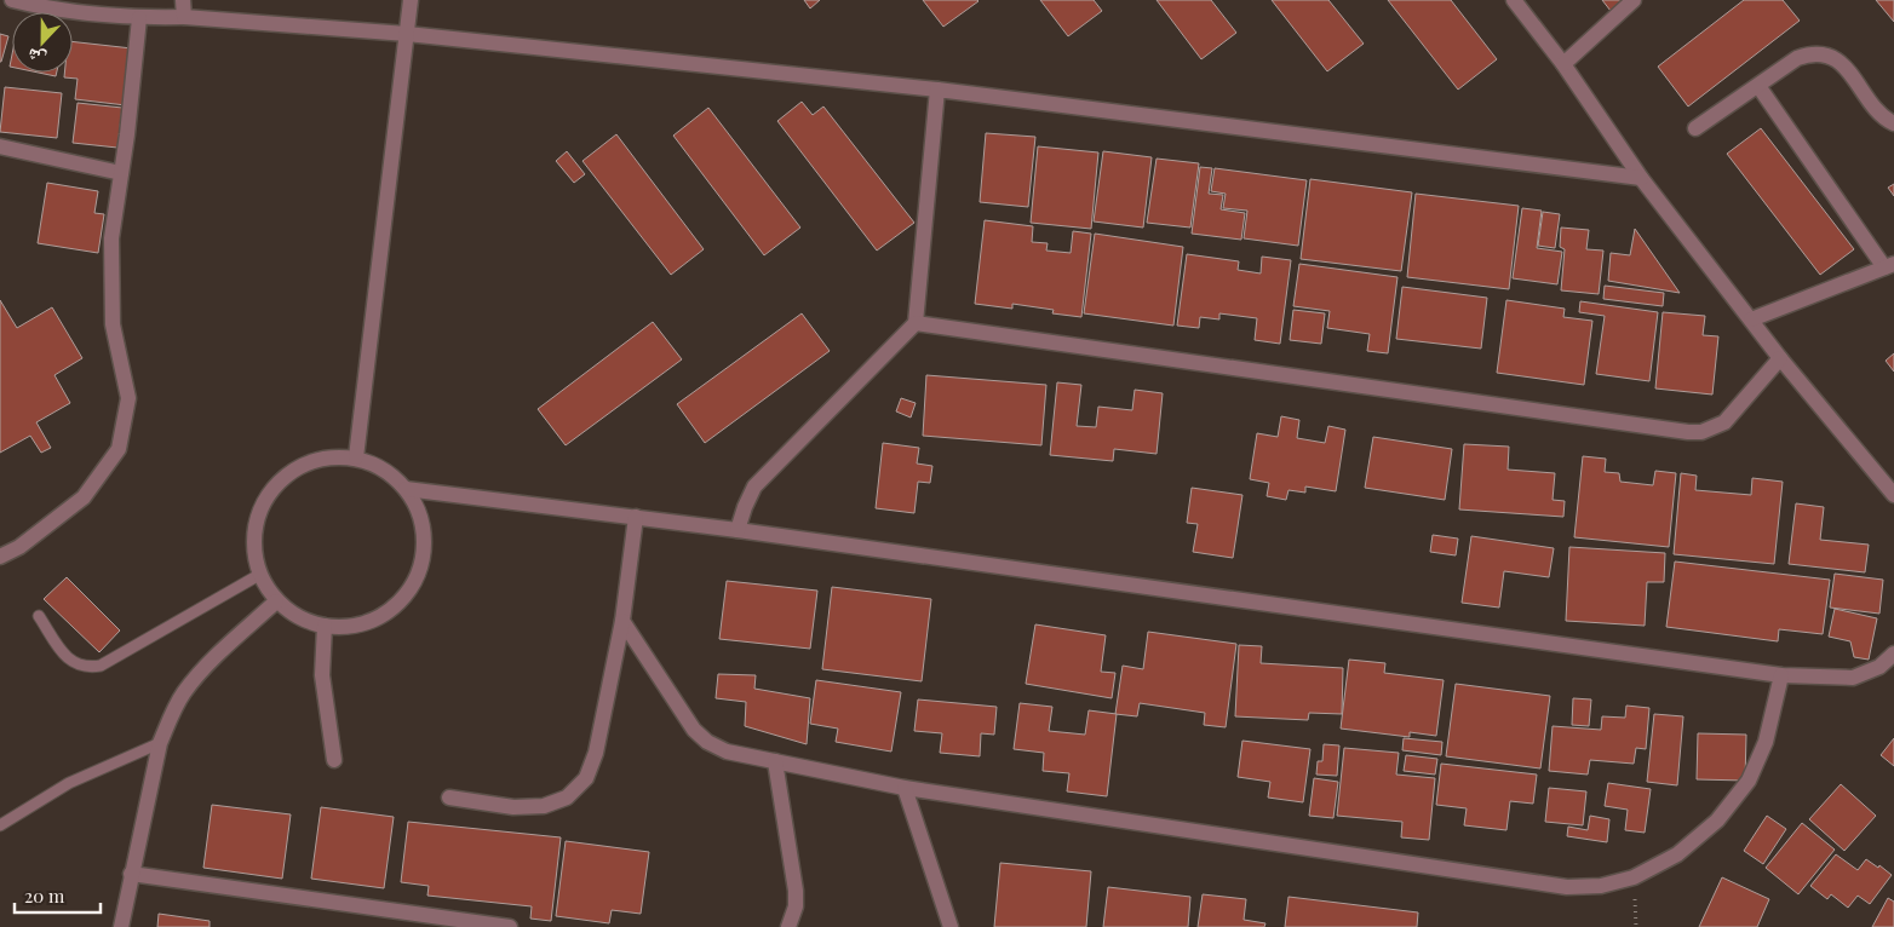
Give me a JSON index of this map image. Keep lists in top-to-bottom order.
{
  "scale_bar": "20 m",
  "north": "bottom"
}
